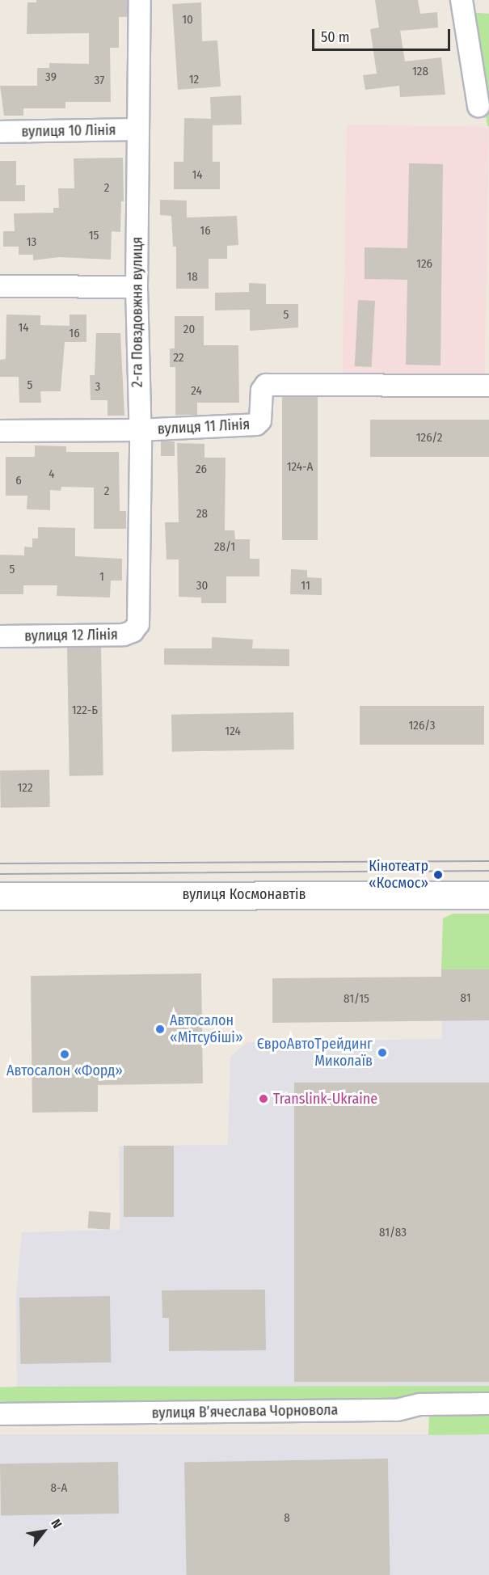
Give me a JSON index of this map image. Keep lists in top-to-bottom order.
{
  "streets": {
    "main road": ["вулиця Космонавтів"],
    "street": [
      "вулиця 10 Лінія",
      "2-га Повздовжня вулиця",
      "вулиця 11 Лінія",
      "вулиця 12 Лінія",
      "вулиця Вʼячеслава Чорновола"
    ]
  },
  "crossings": [
    ["вулиця 10 Лінія", "2-га Повздовжня вулиця"],
    ["2-га Повздовжня вулиця", "вулиця 11 Лінія"],
    ["2-га Повздовжня вулиця", "вулиця 12 Лінія"]
  ],
  "places": [
    "Кінотеатр «Космос»",
    "Автосалон «Мітсубіші»",
    "ЄвроАвтоТрейдинг Миколаїв",
    "Автосалон «Форд»",
    "Translink-Ukraine"
  ],
  "house_numbers": [
    "10",
    "128",
    "39",
    "12",
    "37",
    "14",
    "2",
    "16",
    "15",
    "13",
    "126",
    "18",
    "5",
    "14",
    "20",
    "16",
    "22",
    "5",
    "3",
    "24",
    "126/2",
    "124-А",
    "26",
    "4",
    "6",
    "2",
    "28",
    "28/1",
    "5",
    "1",
    "30",
    "11",
    "122-Б",
    "126/3",
    "124",
    "122",
    "81",
    "81/15",
    "81/83",
    "8-А",
    "8"
  ],
  "scale_bar": "50 m",
  "north": "top right"
}
